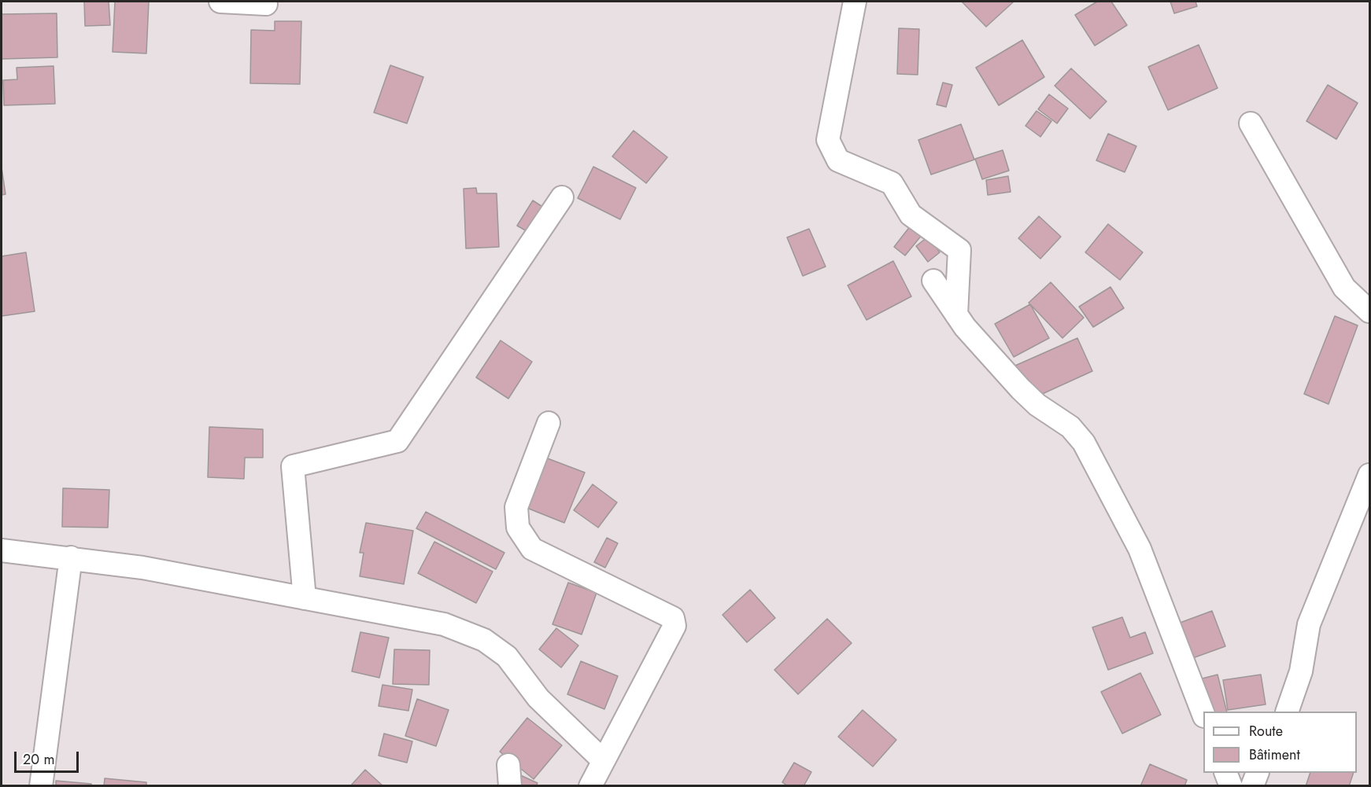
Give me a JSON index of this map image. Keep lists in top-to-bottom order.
{
  "legend": ["Route", "Bâtiment"],
  "scale_bar": "20 m"
}
